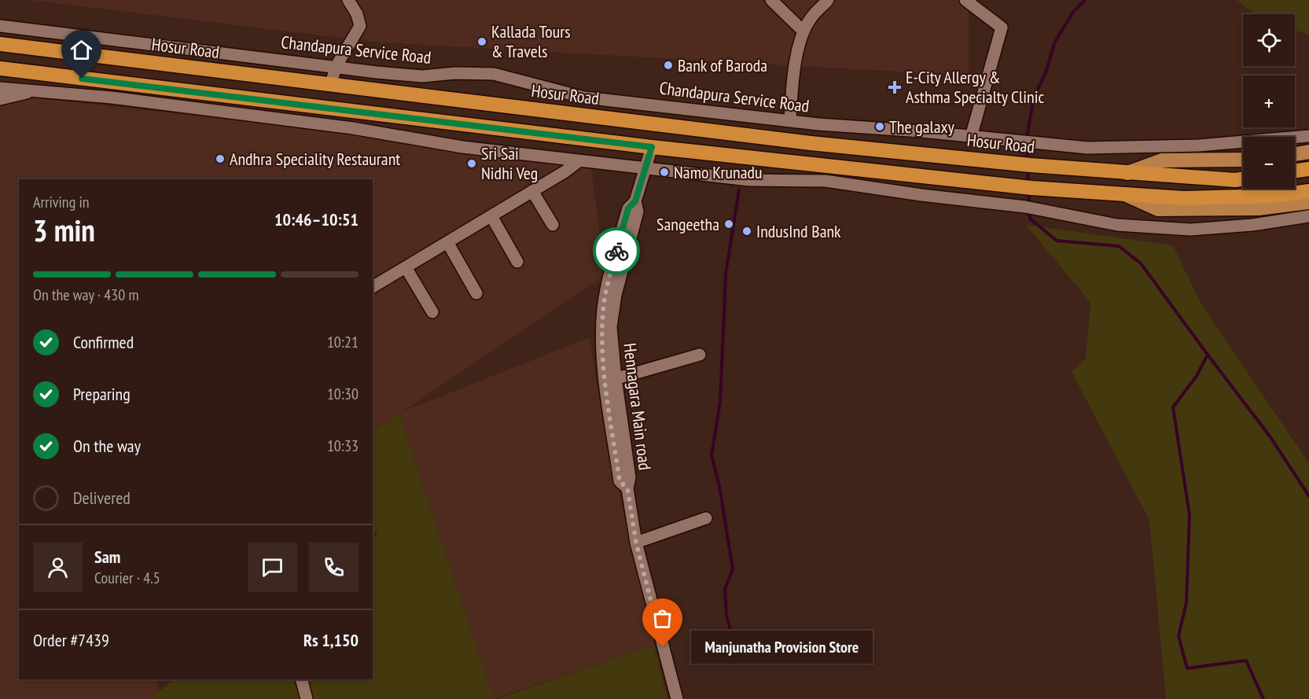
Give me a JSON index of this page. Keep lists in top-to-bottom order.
{
  "streets": {
    "highway": ["Hosur Road"],
    "street": ["Chandapura Service Road", "Hennagara Main road"]
  },
  "places": {
    "other": [
      "Kallada Tours & Travels",
      "Bank of Baroda",
      "The galaxy",
      "Andhra Speciality Restaurant",
      "Sri Sai Nidhi Veg",
      "Namo Krunadu",
      "Sangeetha",
      "IndusInd Bank",
      "Manjunatha Provision Store"
    ],
    "health": ["E-City Allergy & Asthma Specialty Clinic"]
  },
  "page": {
    "map_buttons": ["+", "−"],
    "heading": ["3 min", "Arriving in", "10:46–10:51"],
    "panel": [
      "Sam",
      "Courier · 4.5",
      "Order #7439",
      "Rs 1,150"
    ],
    "bar": "On the way · 430 m",
    "list": [
      ["Confirmed", "10:21"],
      ["Preparing", "10:30"],
      ["On the way", "10:33"],
      "Delivered"
    ],
    "bubble": "Manjunatha Provision Store"
  }
}
